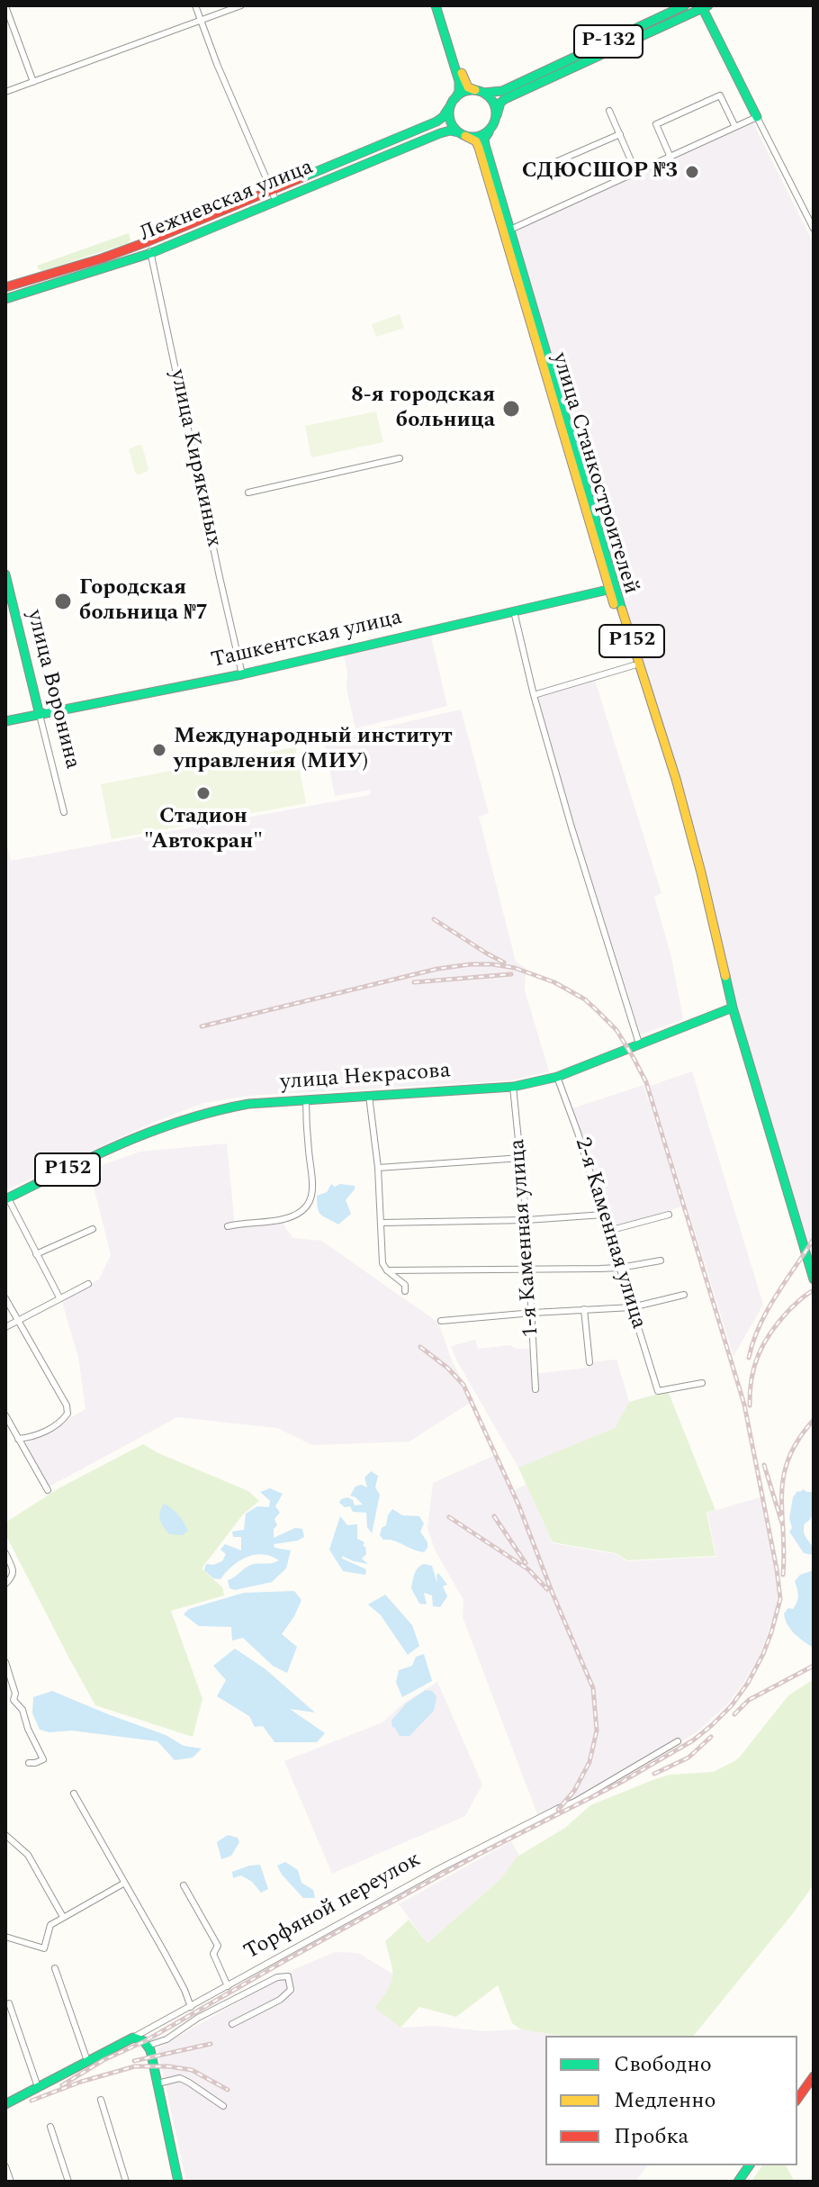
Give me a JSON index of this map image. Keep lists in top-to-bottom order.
{
  "streets": {
    "main road": [
      "Р-132",
      "Лежневская улица",
      "улица Станкостроителей",
      "Ташкентская улица",
      "Р152",
      "улица Воронина",
      "улица Некрасова",
      "Торфяной переулок"
    ],
    "street": ["улица Кирякиных", "2-я Каменная улица", "1-я Каменная улица"]
  },
  "crossings": [
    ["Р-132", "Лежневская улица"],
    ["Р-132", "улица Станкостроителей"],
    ["Лежневская улица", "улица Кирякиных"],
    ["Лежневская улица", "улица Станкостроителей"],
    ["улица Кирякиных", "Ташкентская улица"],
    ["улица Станкостроителей", "Ташкентская улица"],
    ["улица Станкостроителей", "улица Некрасова"],
    ["Ташкентская улица", "улица Воронина"],
    ["улица Некрасова", "2-я Каменная улица"],
    ["улица Некрасова", "1-я Каменная улица"]
  ],
  "places": [
    "СДЮСШОР №3",
    "8-я городская больница",
    "Городская больница №7",
    "Международный институт управления (МИУ)",
    "Стадион \"Автокран\""
  ],
  "legend": ["Свободно", "Медленно", "Пробка"]
}
